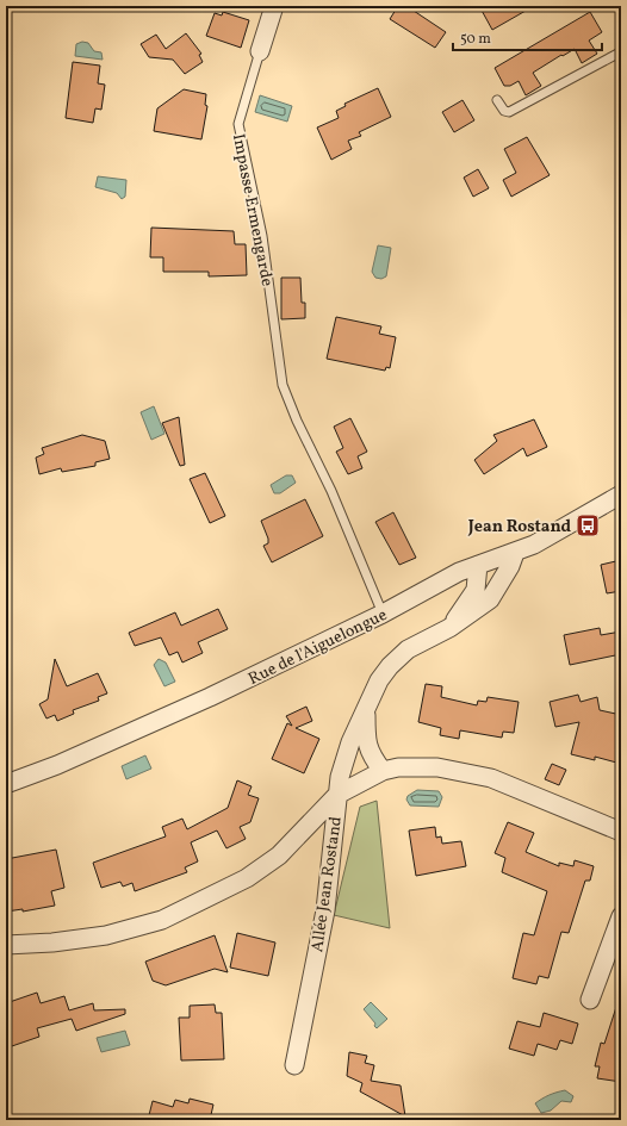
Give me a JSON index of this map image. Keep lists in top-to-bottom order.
{
  "streets": {
    "street": ["Impasse Ermengarde", "Rue de l'Aiguelongue", "Allée Jean Rostand"]
  },
  "crossings": [
    ["Impasse Ermengarde", "Rue de l'Aiguelongue"],
    ["Rue de l'Aiguelongue", "Allée Jean Rostand"]
  ],
  "places": {
    "bus stop": ["Jean Rostand"]
  },
  "scale_bar": "50 m"
}
